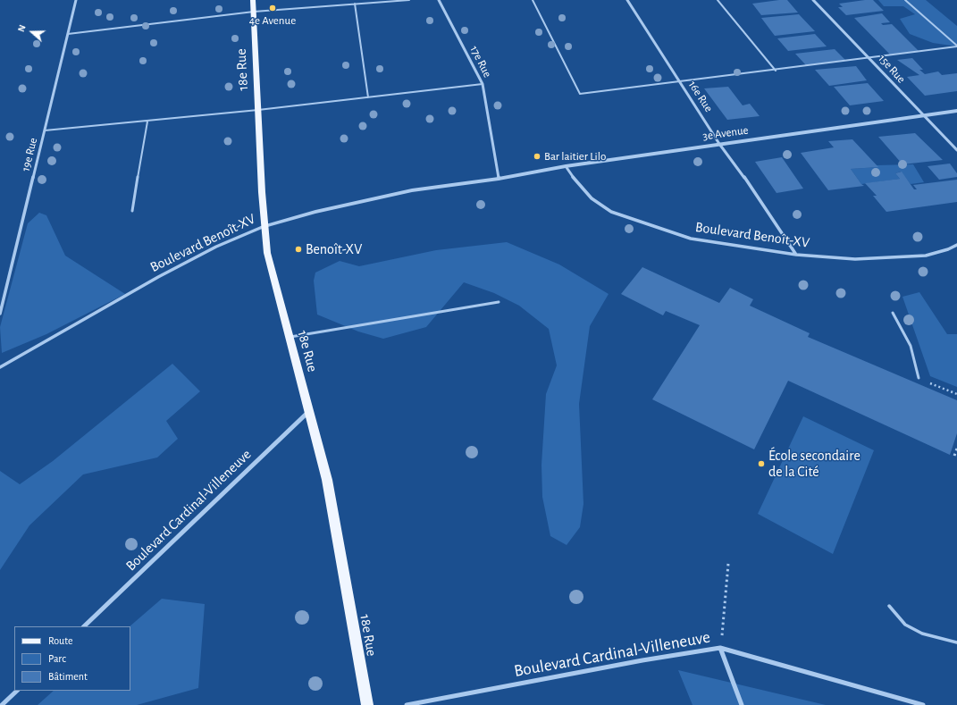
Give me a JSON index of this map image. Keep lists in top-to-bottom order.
{
  "streets": {
    "main road": ["18e Rue"],
    "street": [
      "17e Rue",
      "15e Rue",
      "16e Rue",
      "3e Avenue",
      "19e Rue",
      "Boulevard Benoît-XV",
      "Boulevard Cardinal-Villeneuve"
    ]
  },
  "crossings": [
    ["17e Rue", "3e Avenue"],
    ["17e Rue", "Boulevard Benoît-XV"],
    ["15e Rue", "3e Avenue"],
    ["18e Rue", "Boulevard Benoît-XV"],
    ["18e Rue", "Boulevard Cardinal-Villeneuve"],
    ["16e Rue", "3e Avenue"],
    ["16e Rue", "Boulevard Benoît-XV"],
    ["3e Avenue", "Boulevard Benoît-XV"]
  ],
  "places": [
    "4e Avenue",
    "Bar laitier Lilo",
    "Benoît-XV",
    "École secondaire de la Cité"
  ],
  "legend": ["Route", "Parc", "Bâtiment"],
  "north": "left"
}
